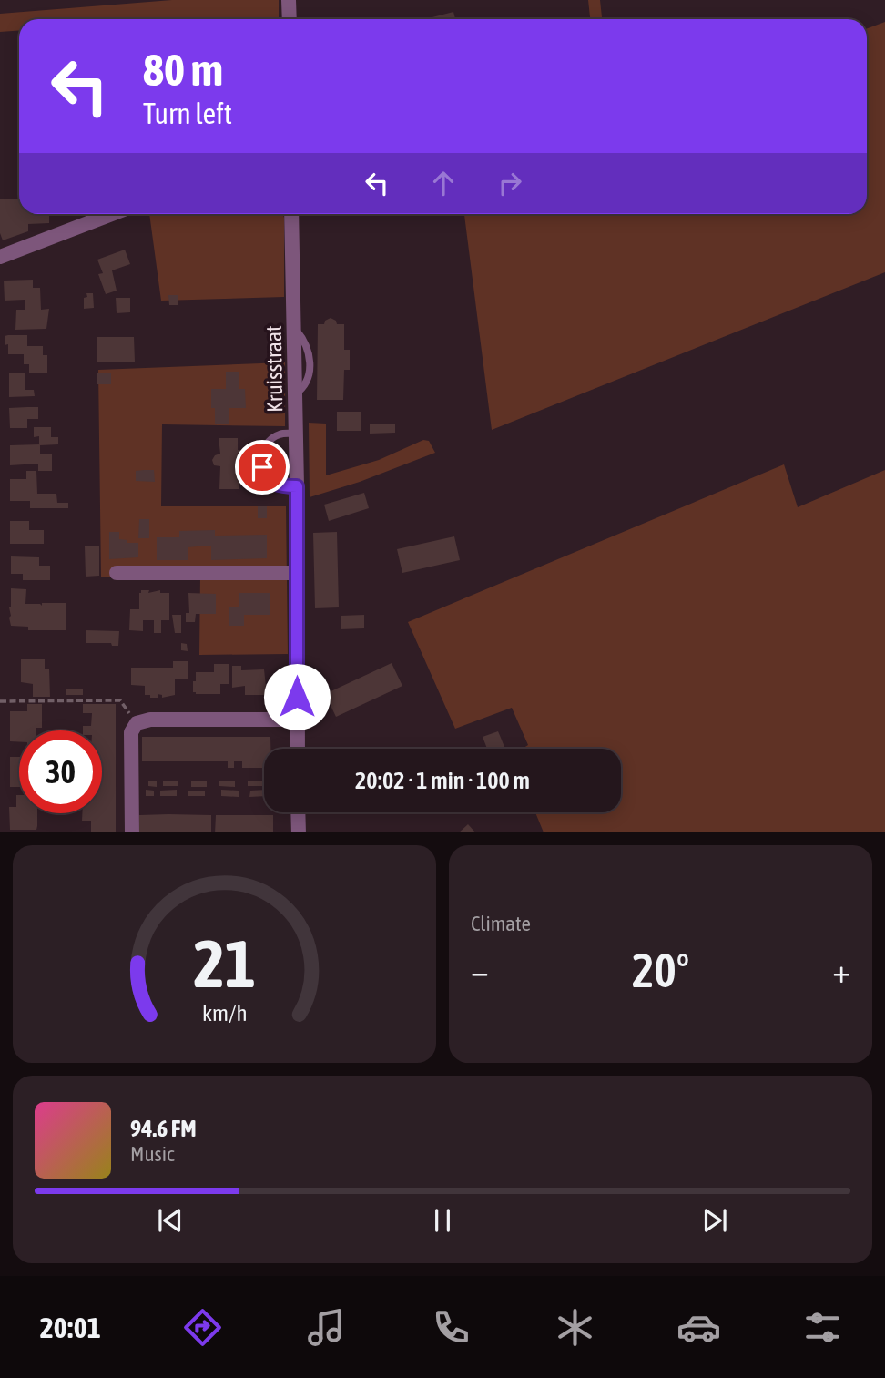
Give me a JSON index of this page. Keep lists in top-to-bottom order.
{
  "streets": {
    "street": ["Kruisstraat"]
  },
  "page": {
    "turn": ["80 m", "Turn left"],
    "limit": "30",
    "trip": "20:02 · 1 min · 100 m",
    "tile": "Climate",
    "heat": ["−", "20°", "+"],
    "song": ["94.6 FM", "Music"],
    "tabs": "20:01",
    "gauge": ["21", "km/h"]
  }
}
